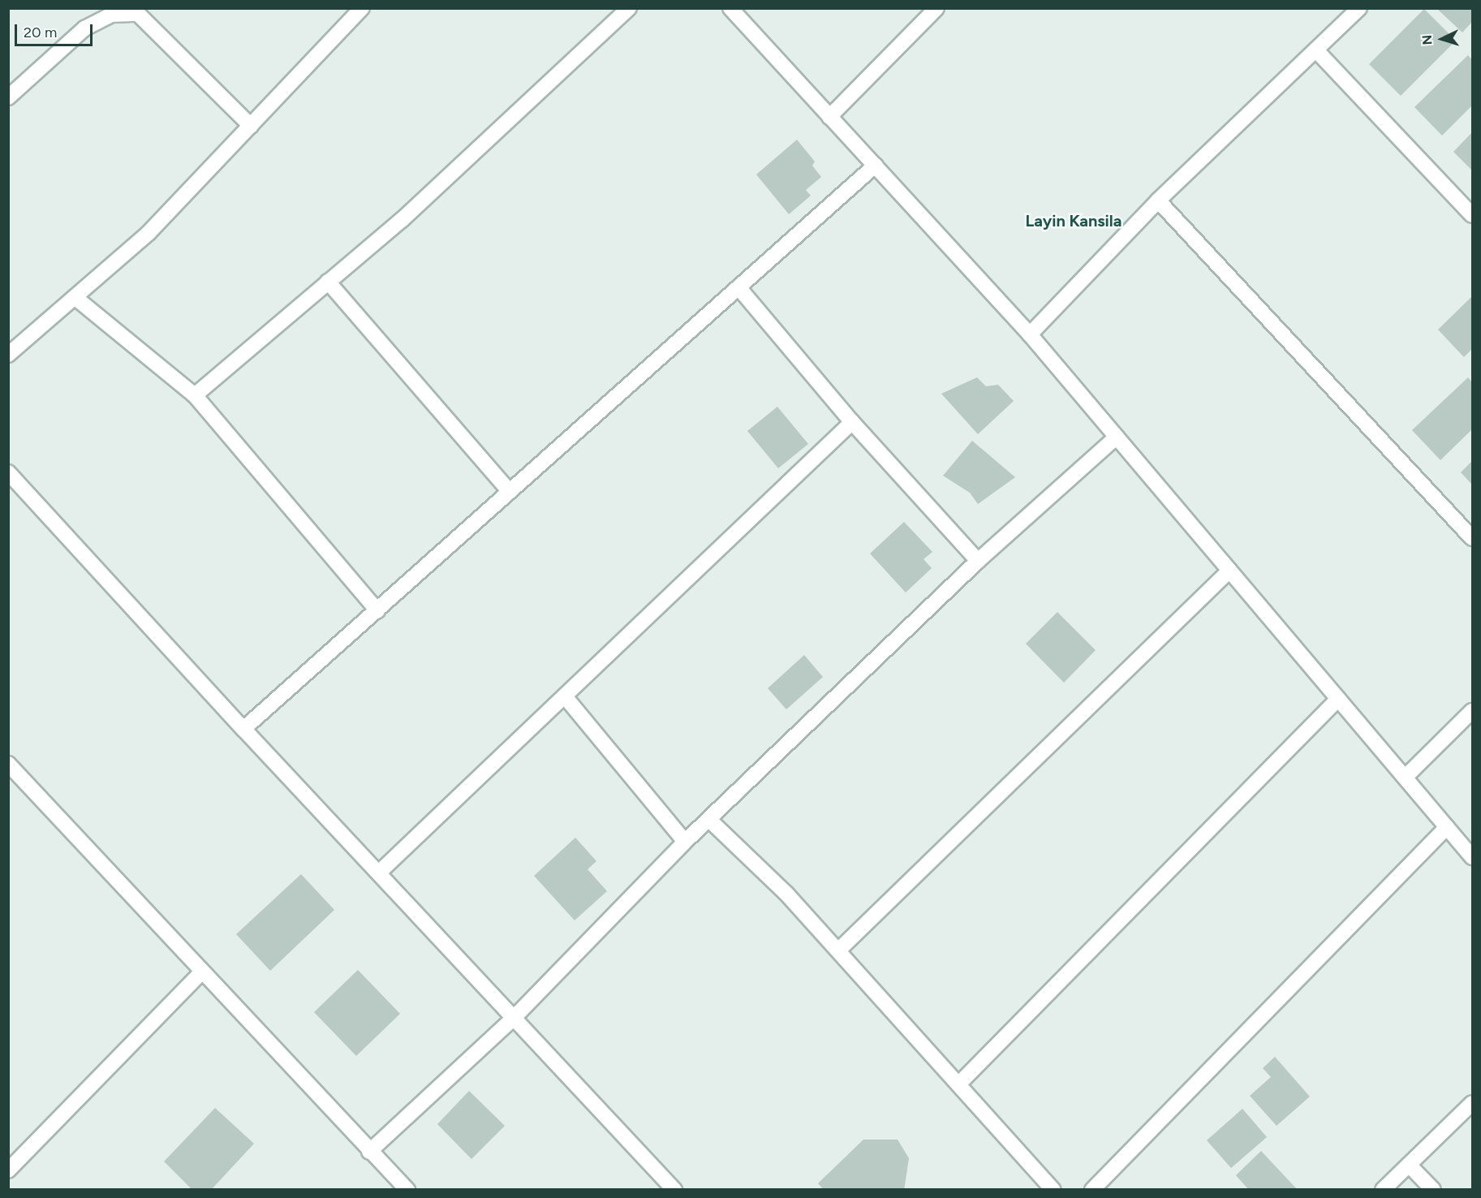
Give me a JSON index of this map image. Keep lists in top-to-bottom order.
{
  "districts": ["Layin Kansila"],
  "scale_bar": "20 m",
  "north": "left"
}
